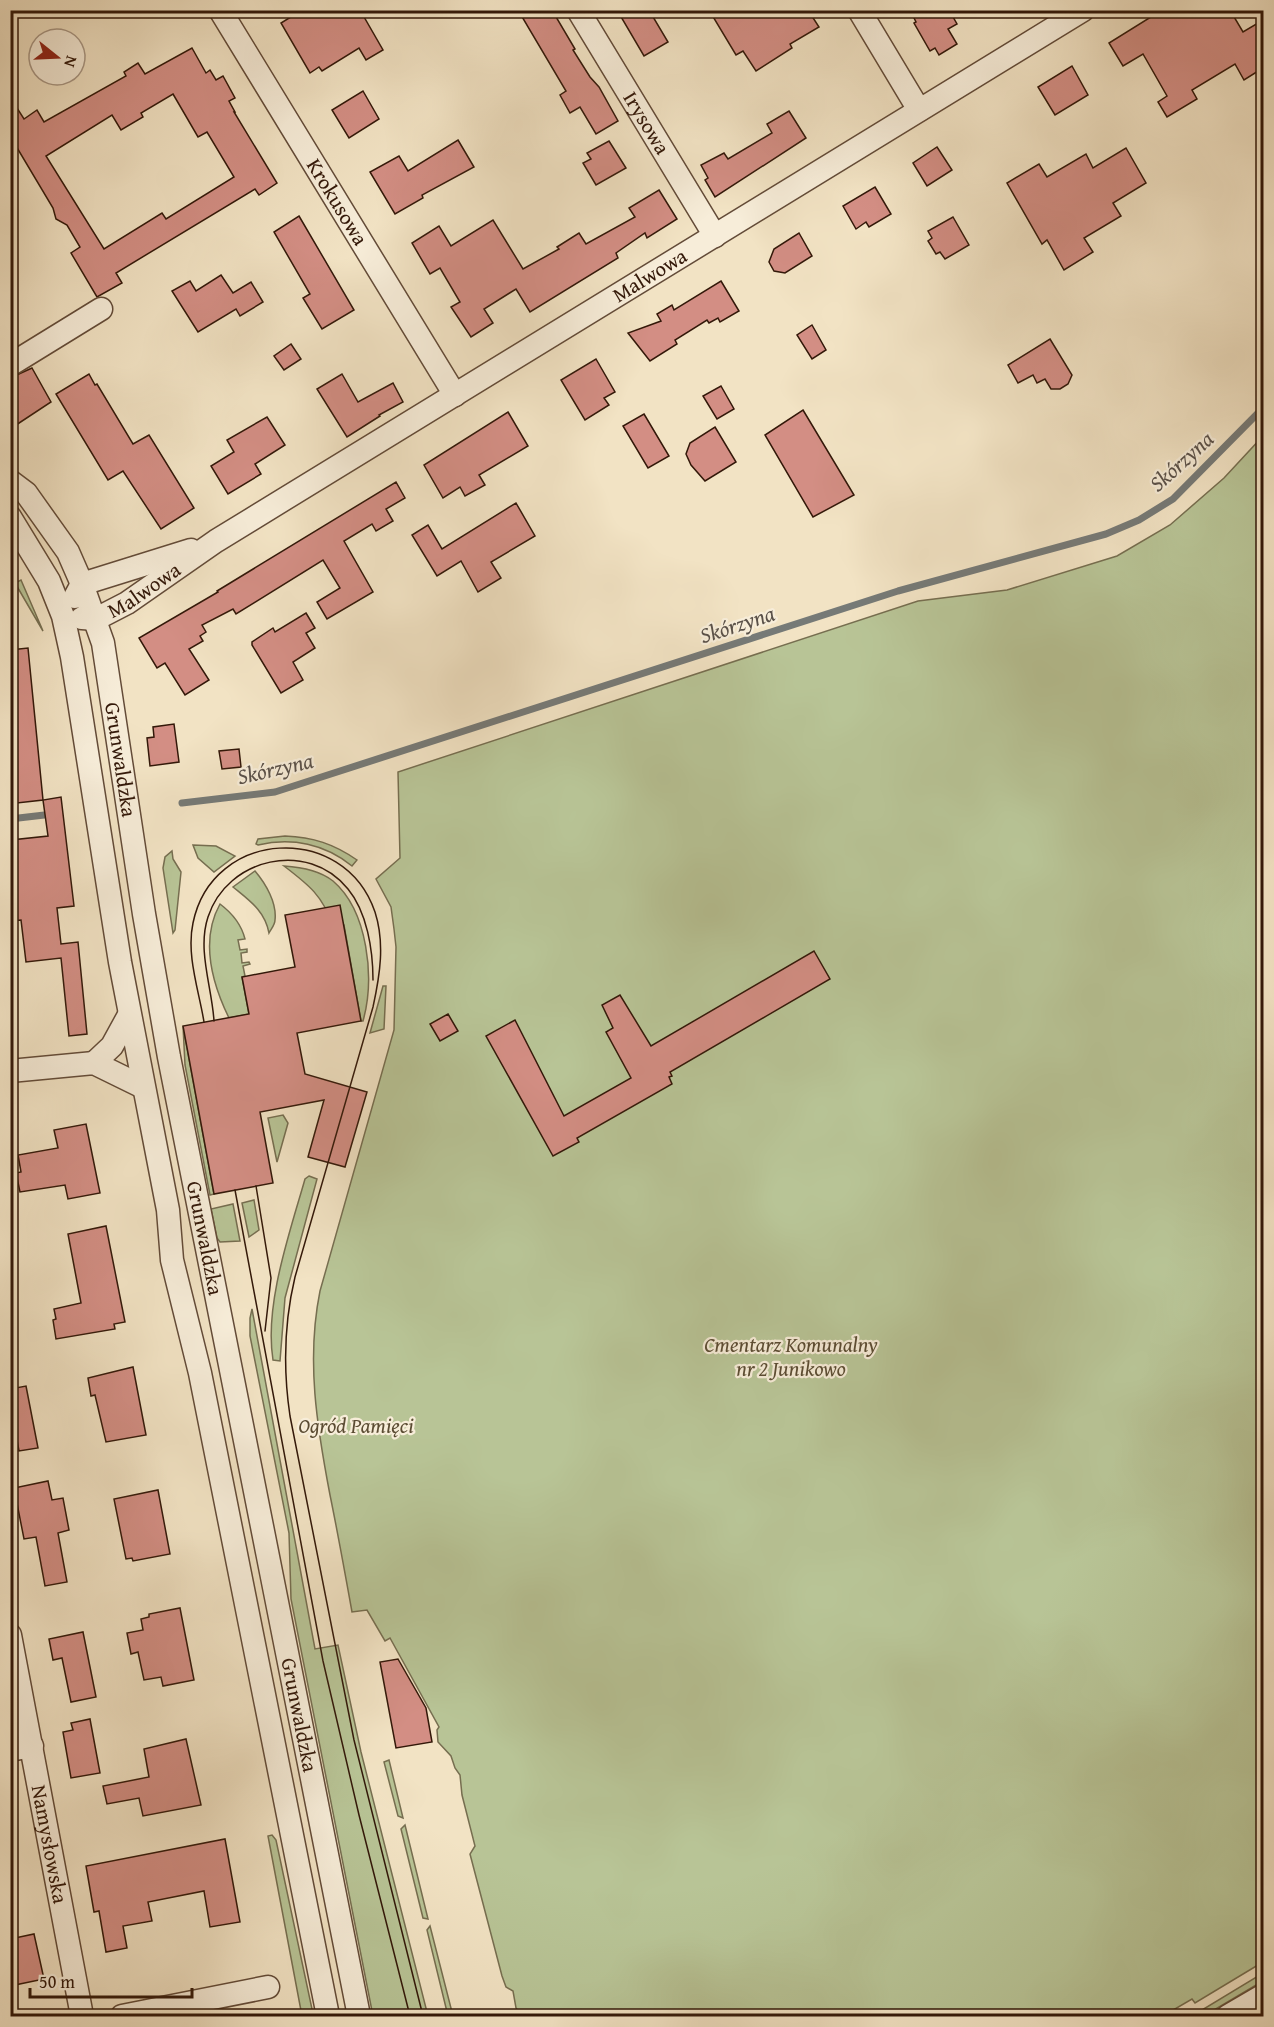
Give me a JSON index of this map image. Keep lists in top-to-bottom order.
{
  "streets": {
    "street": [
      "Irysowa",
      "Krokusowa",
      "Malwowa",
      "Grunwaldzka",
      "Namysłowska"
    ]
  },
  "crossings": [
    ["Irysowa", "Malwowa"],
    ["Krokusowa", "Malwowa"],
    ["Malwowa", "Grunwaldzka"]
  ],
  "water": ["Skórzyna"],
  "parks": ["Cmentarz Komunalny nr 2 Junikowo", "Ogród Pamięci"],
  "scale_bar": "50 m",
  "north": "right"
}
